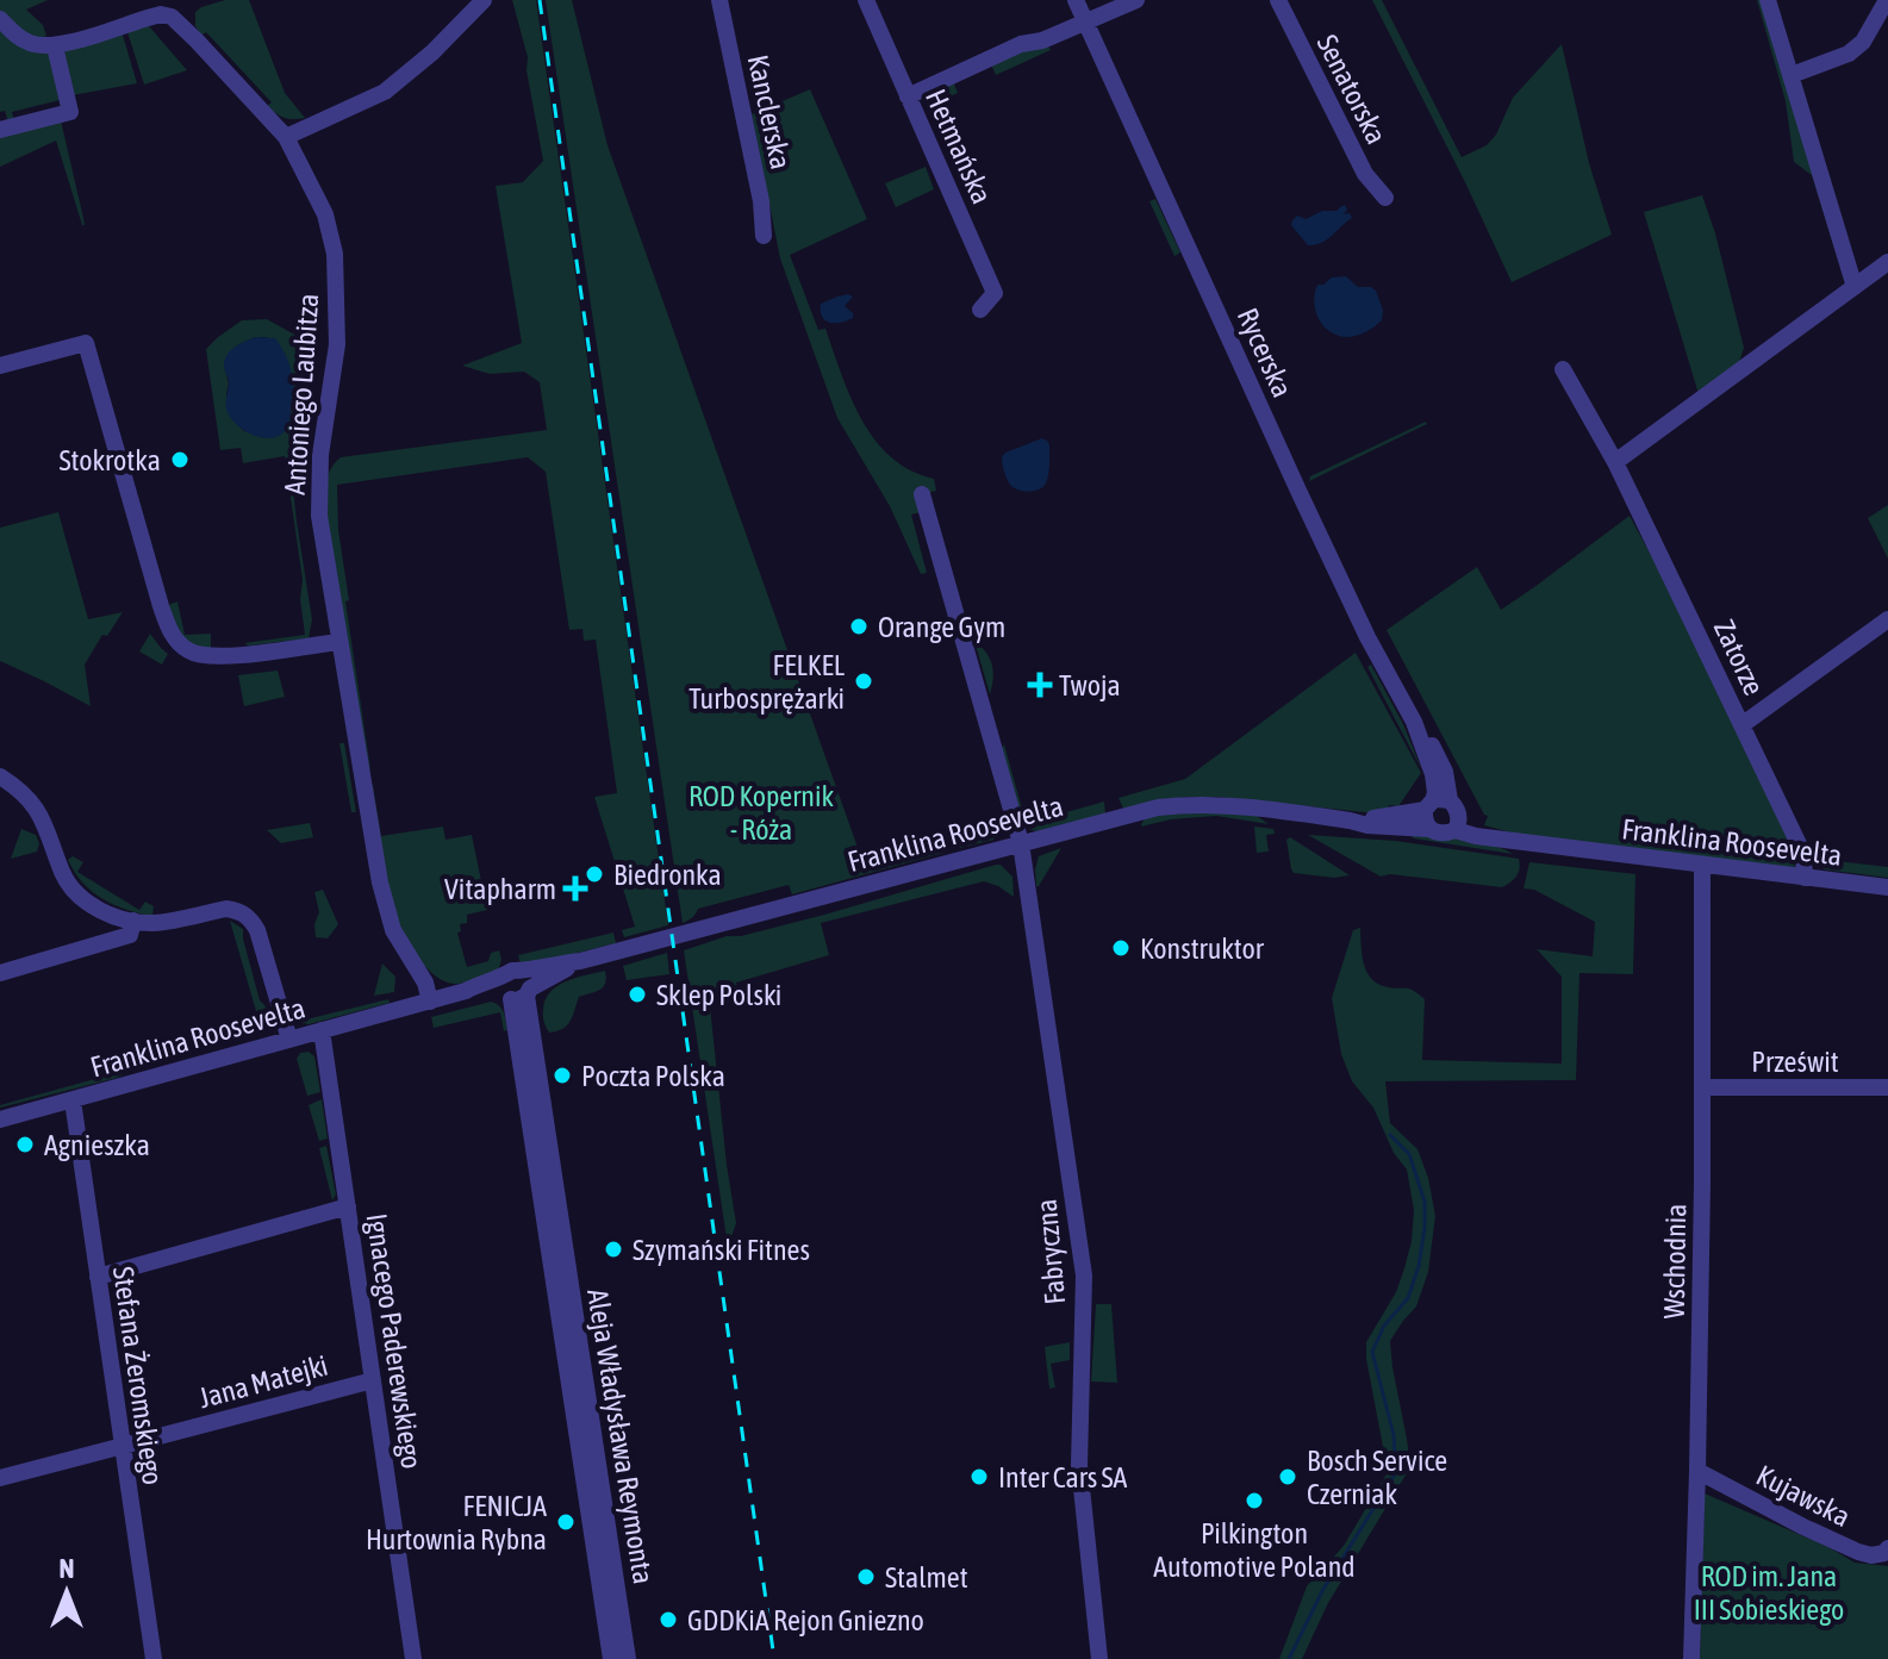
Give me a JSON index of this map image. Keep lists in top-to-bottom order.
{
  "streets": {
    "street": [
      "Senatorska",
      "Kanclerska",
      "Hetmańska",
      "Rycerska",
      "Antoniego Laubitza",
      "Zatorze",
      "Franklina Roosevelta",
      "Prześwit",
      "Fabryczna",
      "Wschodnia",
      "Ignacego Paderewskiego",
      "Stefana Żeromskiego",
      "Jana Matejki",
      "Aleja Władysława Reymonta",
      "Kujawska"
    ]
  },
  "crossings": [
    ["Rycerska", "Franklina Roosevelta"],
    ["Antoniego Laubitza", "Franklina Roosevelta"],
    ["Zatorze", "Franklina Roosevelta"],
    ["Franklina Roosevelta", "Fabryczna"],
    ["Franklina Roosevelta", "Wschodnia"],
    ["Franklina Roosevelta", "Ignacego Paderewskiego"],
    ["Franklina Roosevelta", "Stefana Żeromskiego"],
    ["Franklina Roosevelta", "Aleja Władysława Reymonta"],
    ["Prześwit", "Wschodnia"],
    ["Wschodnia", "Kujawska"],
    ["Ignacego Paderewskiego", "Jana Matejki"],
    ["Stefana Żeromskiego", "Jana Matejki"]
  ],
  "parks": ["ROD Kopernik - Róża", "ROD im. Jana III Sobieskiego"],
  "places": {
    "other": [
      "Stokrotka",
      "Orange Gym",
      "FELKEL Turbosprężarki",
      "Biedronka",
      "Konstruktor",
      "Sklep Polski",
      "Poczta Polska",
      "Agnieszka",
      "Szymański Fitnes",
      "Inter Cars SA",
      "Bosch Service Czerniak",
      "Pilkington Automotive Poland",
      "FENICJA Hurtownia Rybna",
      "Stalmet",
      "GDDKiA Rejon Gniezno"
    ],
    "health": ["Twoja", "Vitapharm"]
  },
  "north": "top"
}
